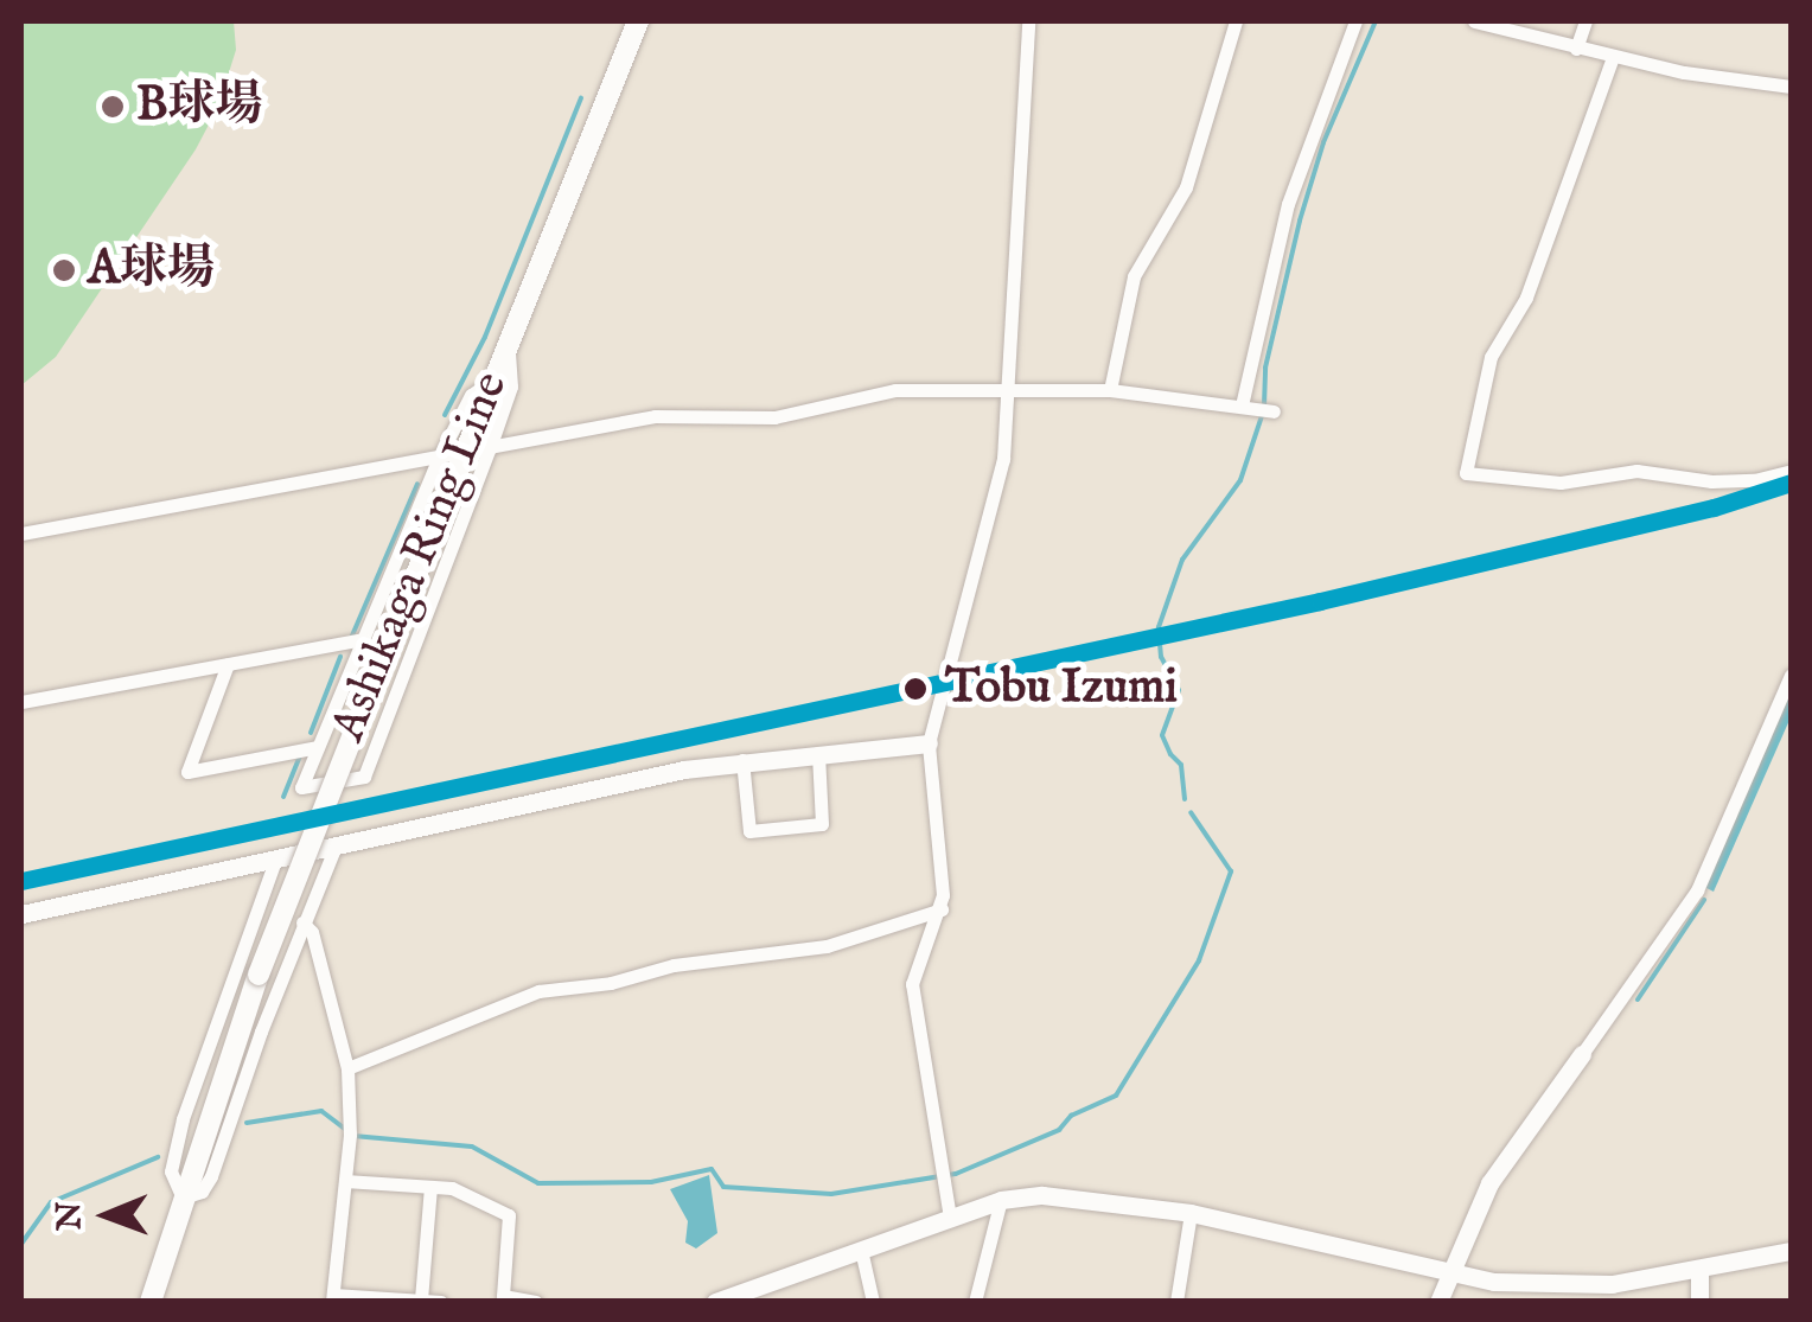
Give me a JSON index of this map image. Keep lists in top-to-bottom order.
{
  "streets": {
    "main road": ["Ashikaga Ring Line"]
  },
  "places": ["B球場", "A球場", "Tobu Izumi"],
  "north": "left"
}
